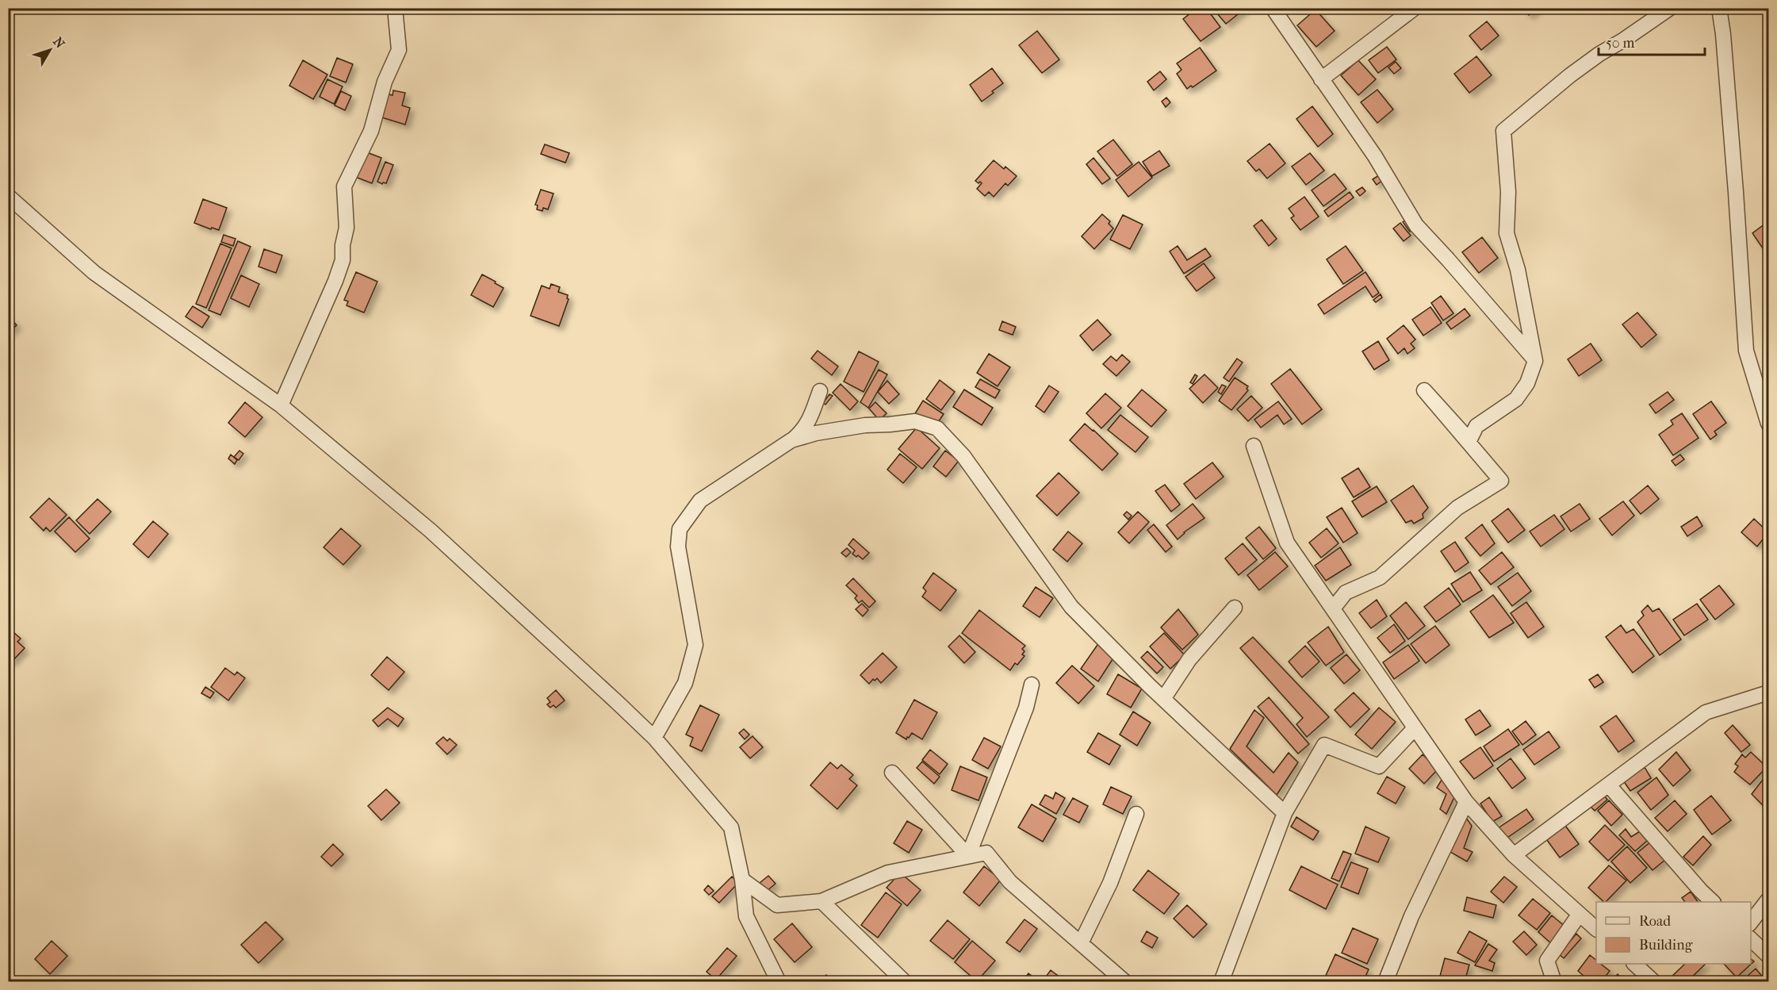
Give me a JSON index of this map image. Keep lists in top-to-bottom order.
{
  "legend": ["Road", "Building"],
  "scale_bar": "50 m",
  "north": "top right"
}
